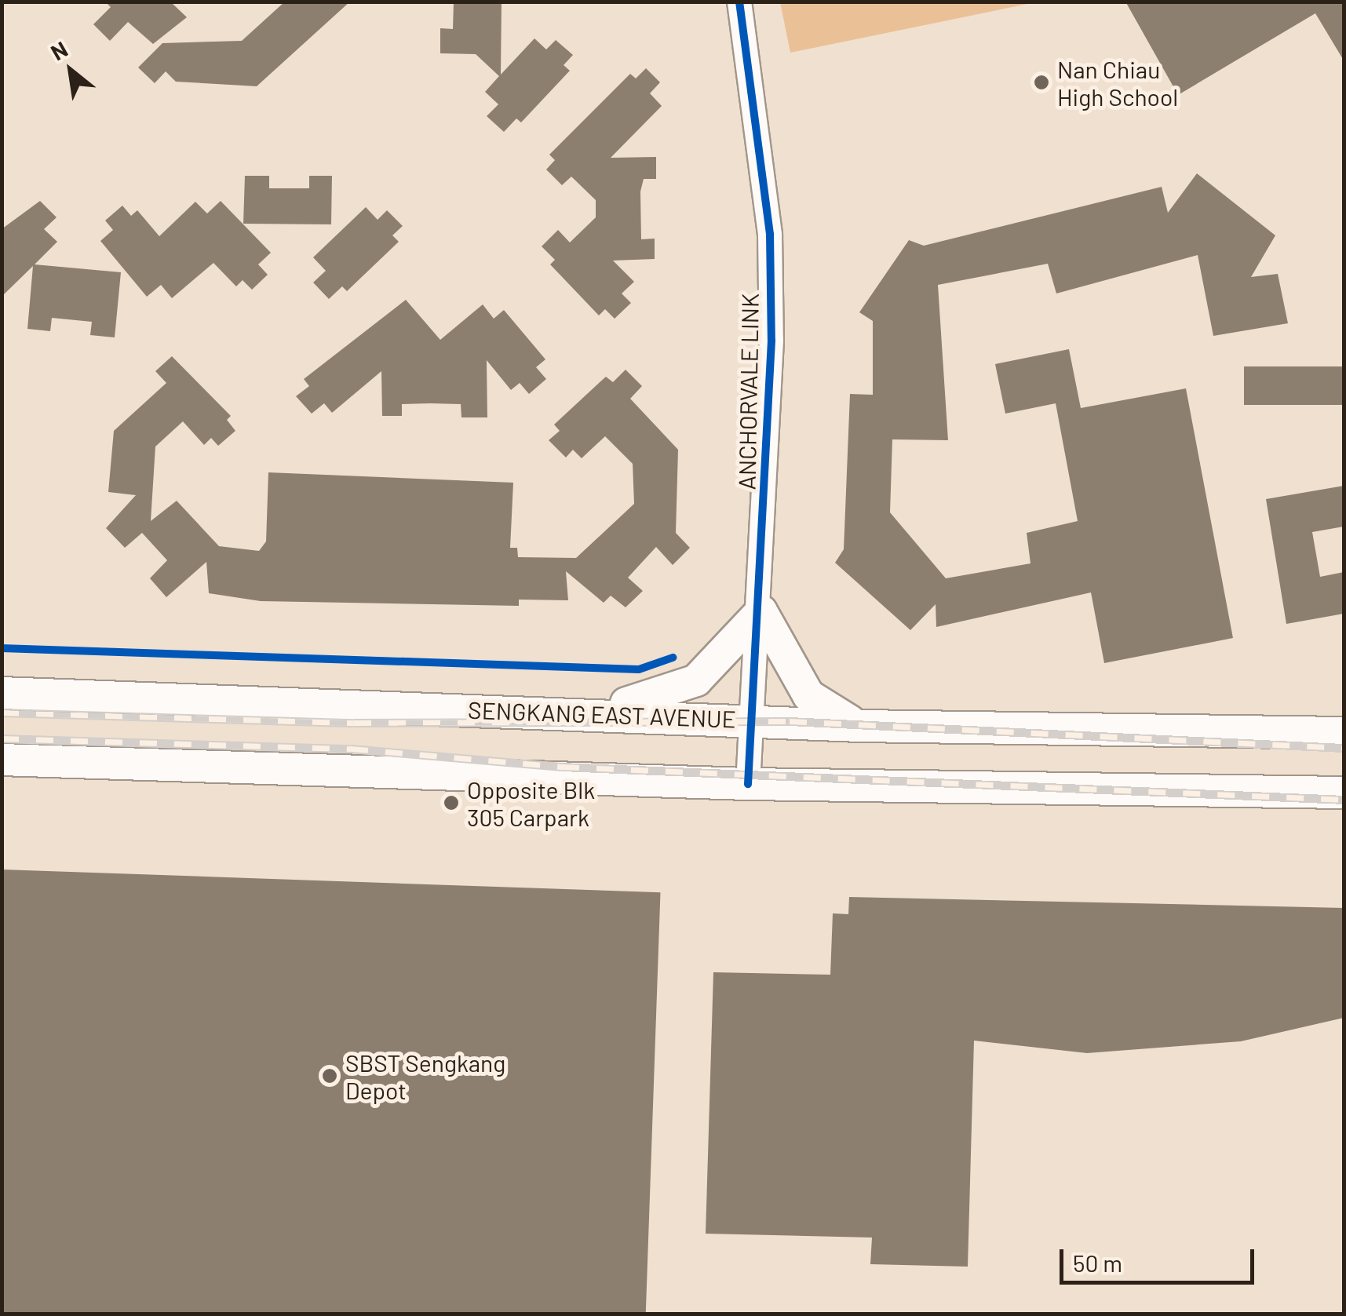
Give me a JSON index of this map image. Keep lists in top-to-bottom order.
{
  "streets": {
    "main road": ["SENGKANG EAST AVENUE"],
    "street": ["ANCHORVALE LINK"]
  },
  "crossings": [
    ["ANCHORVALE LINK", "SENGKANG EAST AVENUE"]
  ],
  "places": ["Nan Chiau High School", "Opposite Blk 305 Carpark", "SBST Sengkang Depot"],
  "scale_bar": "50 m",
  "north": "top left"
}
